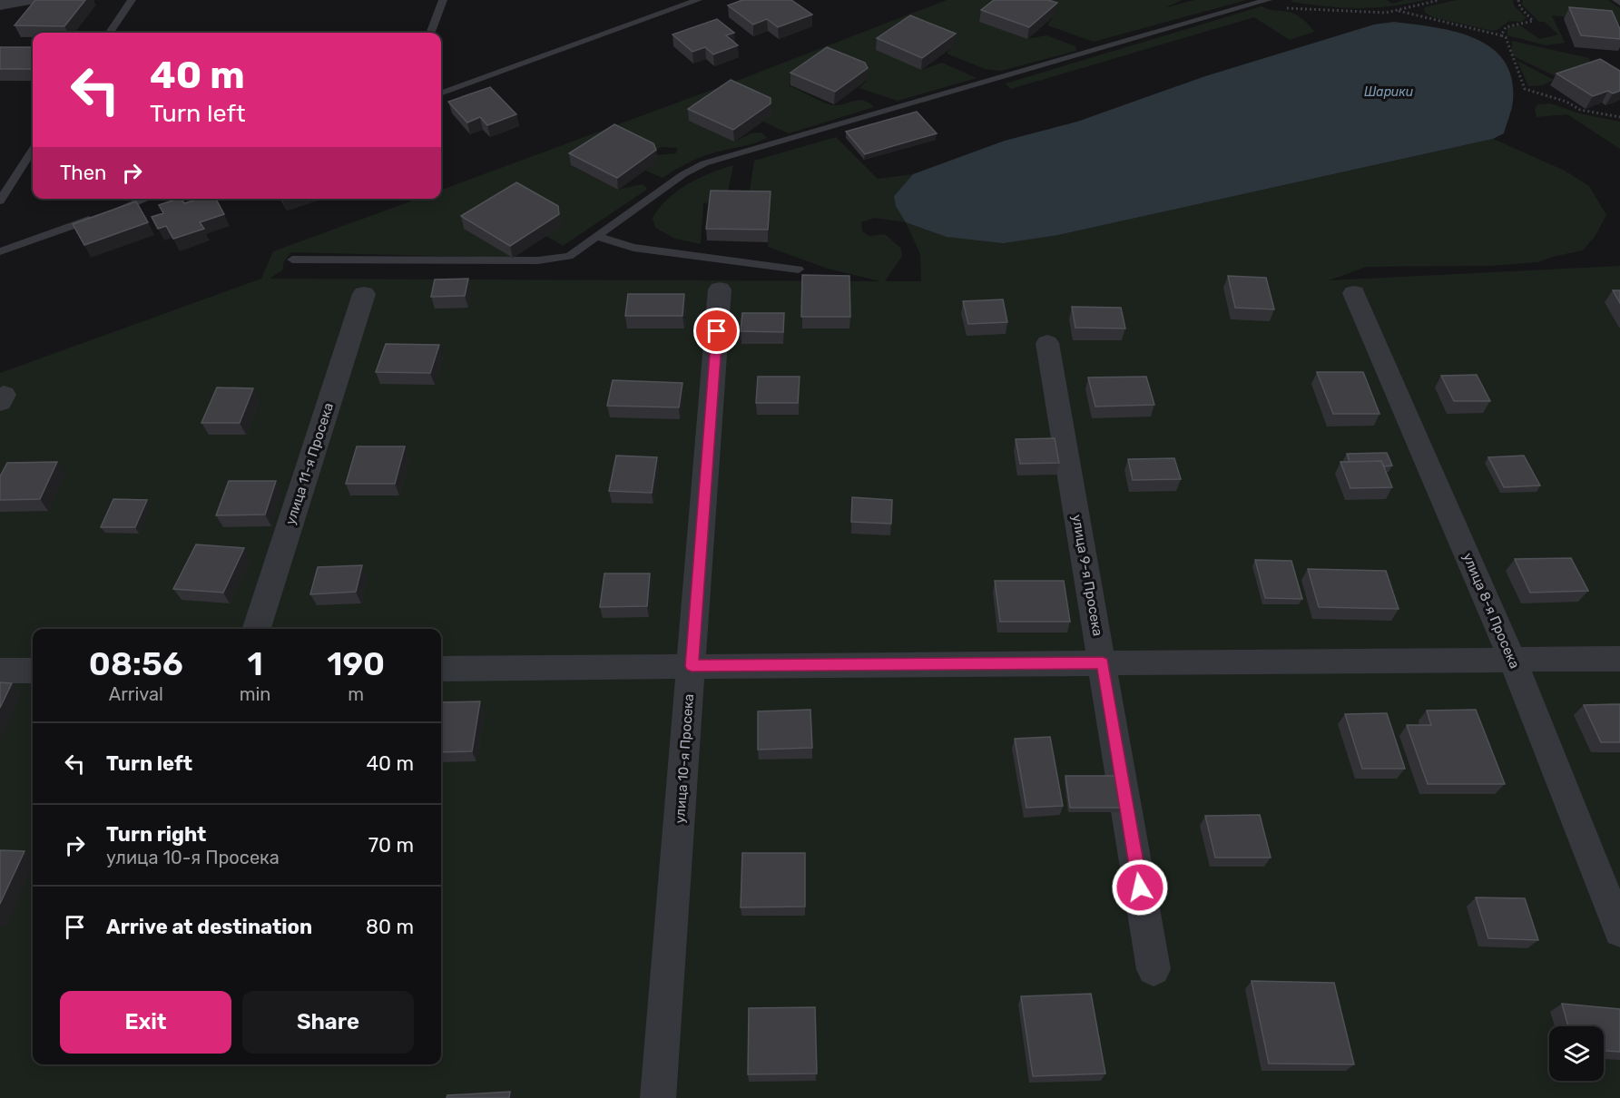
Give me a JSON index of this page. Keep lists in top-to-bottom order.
{
  "streets": {
    "street": [
      "улица 11-я Просека",
      "улица 9-я Просека",
      "улица 8-я Просека",
      "улица 10-я Просека"
    ]
  },
  "water": ["Шарики"],
  "page": {
    "turn": ["40 m", "Turn left"],
    "then": "Then",
    "eta": [
      "08:56",
      "Arrival",
      "1",
      "min",
      "190",
      "m"
    ],
    "list": [
      {
        "name": "Turn left",
        "value": "40 m"
      },
      {
        "name": "Turn right",
        "note": "улица 10-я Просека",
        "value": "70 m"
      },
      {
        "name": "Arrive at destination",
        "value": "80 m"
      }
    ],
    "buttons": ["Exit", "Share"]
  }
}
